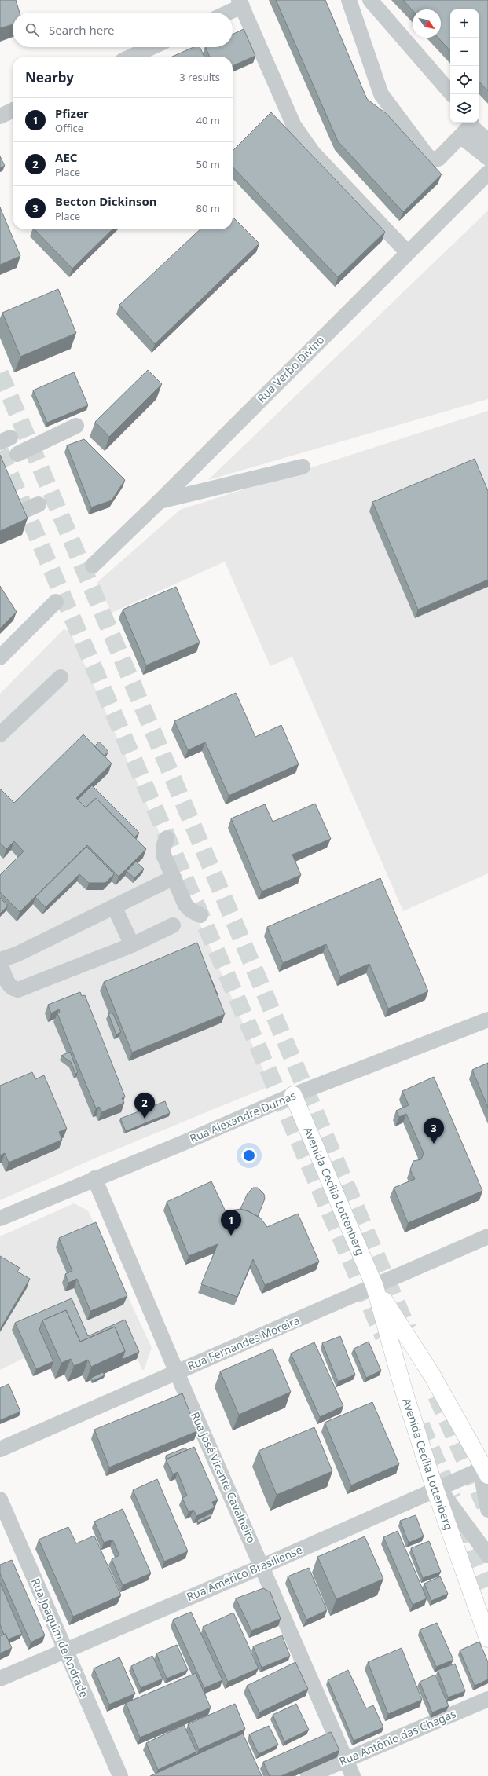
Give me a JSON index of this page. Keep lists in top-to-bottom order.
{
  "streets": {
    "main road": ["Avenida Cecília Lottenberg"],
    "street": [
      "Rua Verbo Divino",
      "Rua Alexandre Dumas",
      "Rua Fernandes Moreira",
      "Rua José Vicente Cavalheiro",
      "Rua Américo Brasiliense",
      "Rua Joaquim de Andrade",
      "Rua Antônio das Chagas"
    ]
  },
  "crossings": [
    ["Rua Alexandre Dumas", "Avenida Cecília Lottenberg"],
    ["Rua Alexandre Dumas", "Rua José Vicente Cavalheiro"],
    ["Avenida Cecília Lottenberg", "Rua Fernandes Moreira"],
    ["Avenida Cecília Lottenberg", "Rua Américo Brasiliense"],
    ["Rua Fernandes Moreira", "Rua José Vicente Cavalheiro"],
    ["Rua José Vicente Cavalheiro", "Rua Américo Brasiliense"],
    ["Rua José Vicente Cavalheiro", "Rua Antônio das Chagas"],
    ["Rua Américo Brasiliense", "Rua Joaquim de Andrade"]
  ],
  "north": "bottom right",
  "page": {
    "map_buttons": ["+", "−"],
    "search": "Search here",
    "heading": ["Nearby", "3 results"],
    "list": [
      {
        "mark": "1",
        "name": "Pfizer",
        "note": "Office",
        "value": "40 m"
      },
      {
        "mark": "2",
        "name": "AEC",
        "note": "Place",
        "value": "50 m"
      },
      {
        "mark": "3",
        "name": "Becton Dickinson",
        "note": "Place",
        "value": "80 m"
      }
    ],
    "pins": ["2", "3", "1"]
  }
}
